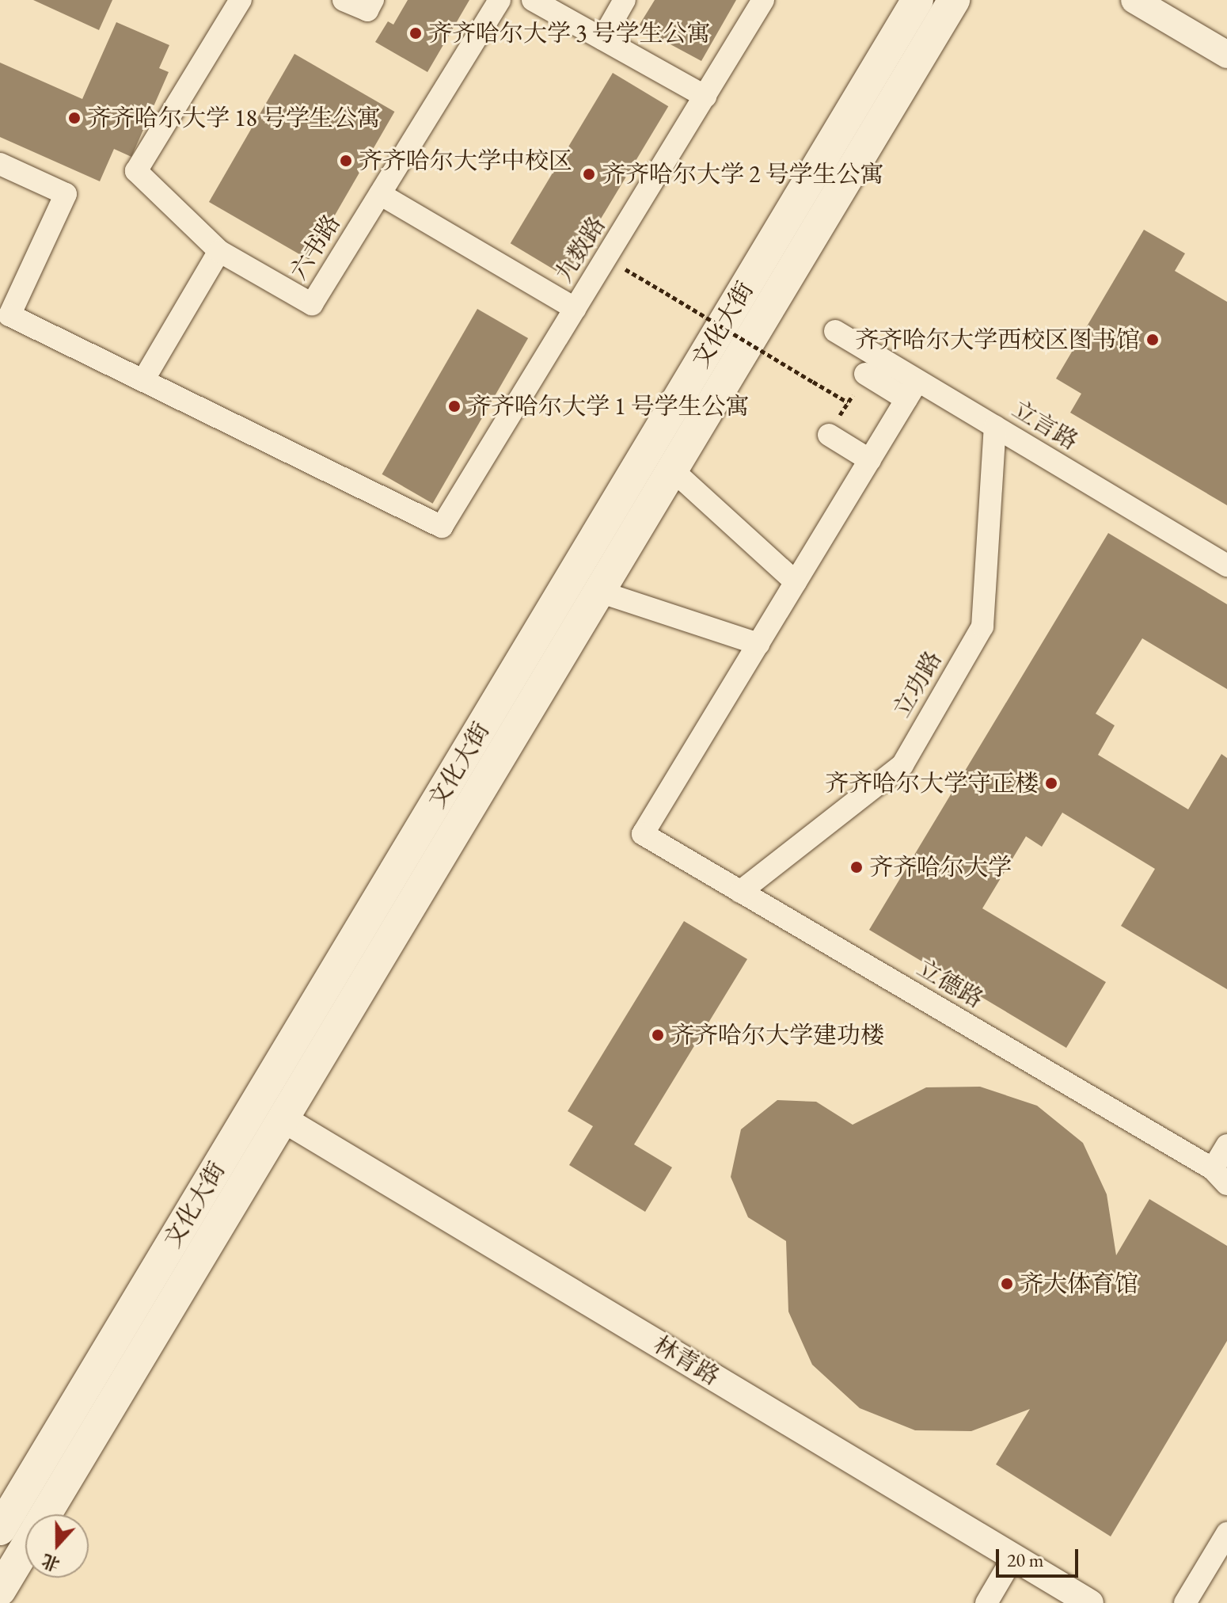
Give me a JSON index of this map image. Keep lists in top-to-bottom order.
{
  "streets": {
    "main road": ["文化大街"],
    "street": [
      "六书路",
      "九数路",
      "立言路",
      "立功路",
      "立德路",
      "林青路"
    ]
  },
  "crossings": [
    ["文化大街", "林青路"],
    ["立言路", "立功路"],
    ["立功路", "立德路"]
  ],
  "places": [
    "齐齐哈尔大学 3 号学生公寓",
    "齐齐哈尔大学 18 号学生公寓",
    "齐齐哈尔大学中校区",
    "齐齐哈尔大学 2 号学生公寓",
    "齐齐哈尔大学西校区图书馆",
    "齐齐哈尔大学 1 号学生公寓",
    "齐齐哈尔大学守正楼",
    "齐齐哈尔大学",
    "齐齐哈尔大学建功楼",
    "齐大体育馆"
  ],
  "scale_bar": "20 m",
  "north": "bottom"
}
